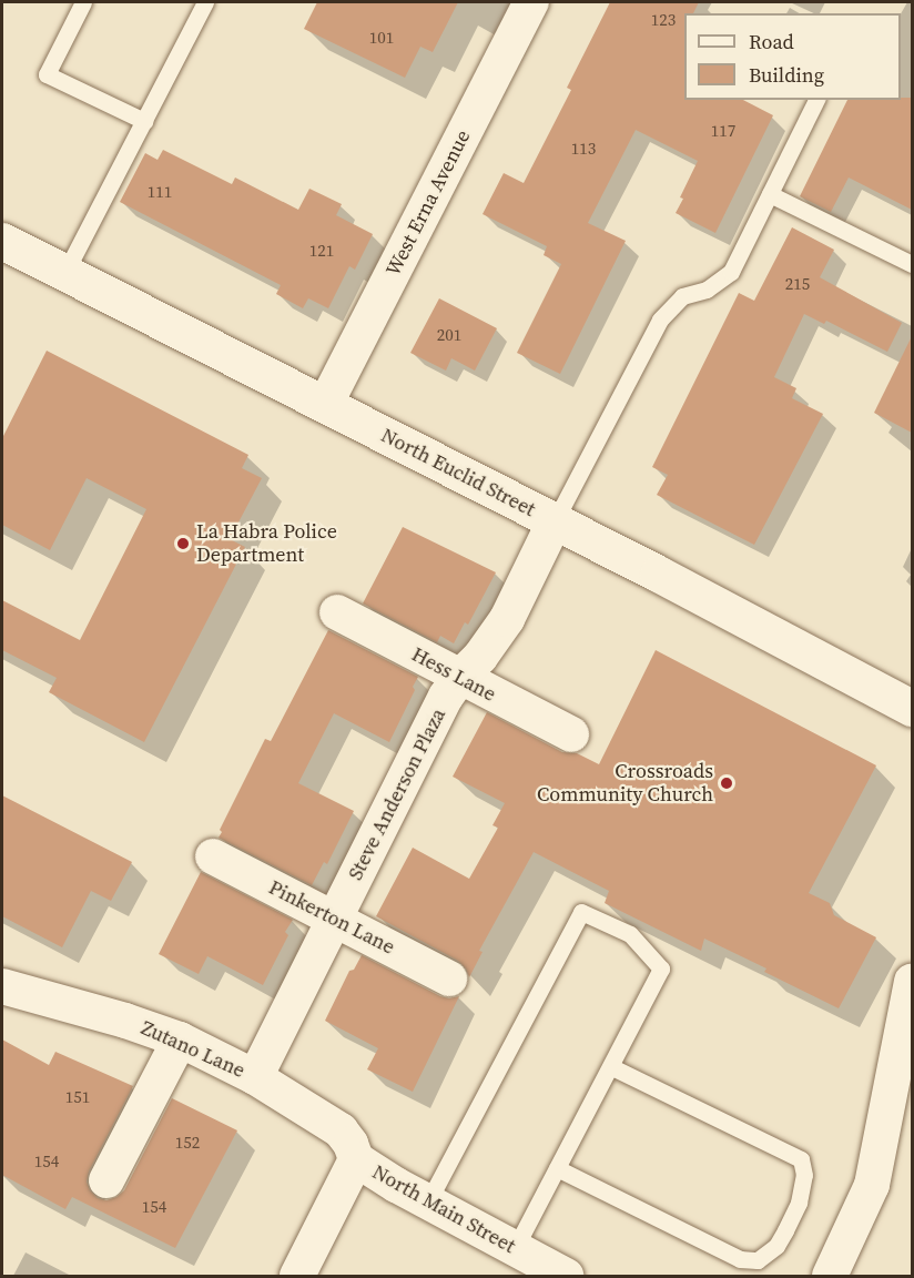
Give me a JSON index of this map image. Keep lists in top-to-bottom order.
{
  "streets": {
    "street": [
      "West Erna Avenue",
      "North Euclid Street",
      "Hess Lane",
      "Steve Anderson Plaza",
      "Pinkerton Lane",
      "Zutano Lane",
      "North Main Street"
    ]
  },
  "crossings": [
    ["West Erna Avenue", "North Euclid Street"],
    ["North Euclid Street", "Steve Anderson Plaza"],
    ["Hess Lane", "Steve Anderson Plaza"],
    ["Steve Anderson Plaza", "Pinkerton Lane"],
    ["Steve Anderson Plaza", "Zutano Lane"],
    ["Zutano Lane", "North Main Street"]
  ],
  "places": ["La Habra Police Department", "Crossroads Community Church"],
  "house_numbers": [
    "123",
    "101",
    "117",
    "113",
    "111",
    "121",
    "215",
    "201",
    "151",
    "152",
    "154",
    "154"
  ],
  "legend": ["Road", "Building"]
}
